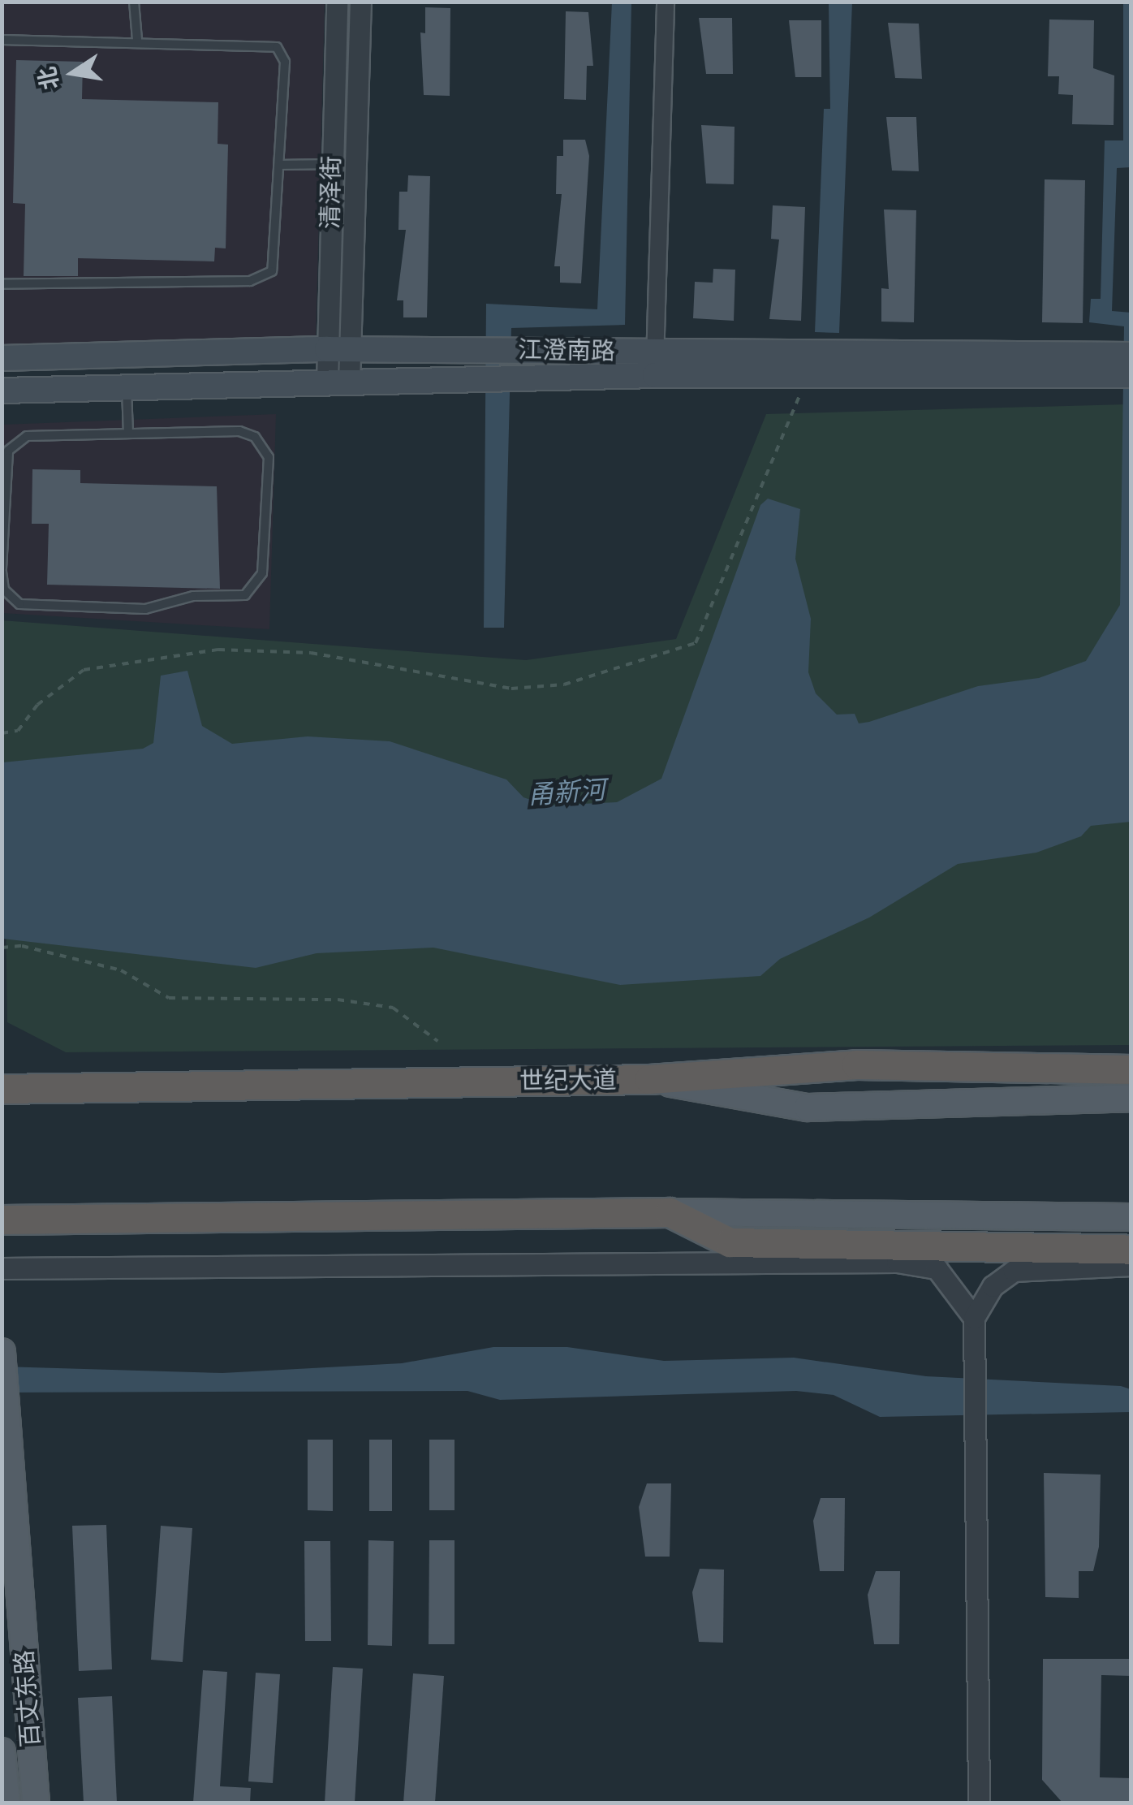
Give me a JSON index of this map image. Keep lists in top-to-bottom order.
{
  "streets": {
    "highway": ["世纪大道"],
    "main road": ["江澄南路", "百丈东路"],
    "street": ["清泽街"]
  },
  "crossings": [
    ["清泽街", "江澄南路"]
  ],
  "water": ["甬新河"],
  "north": "left"
}
